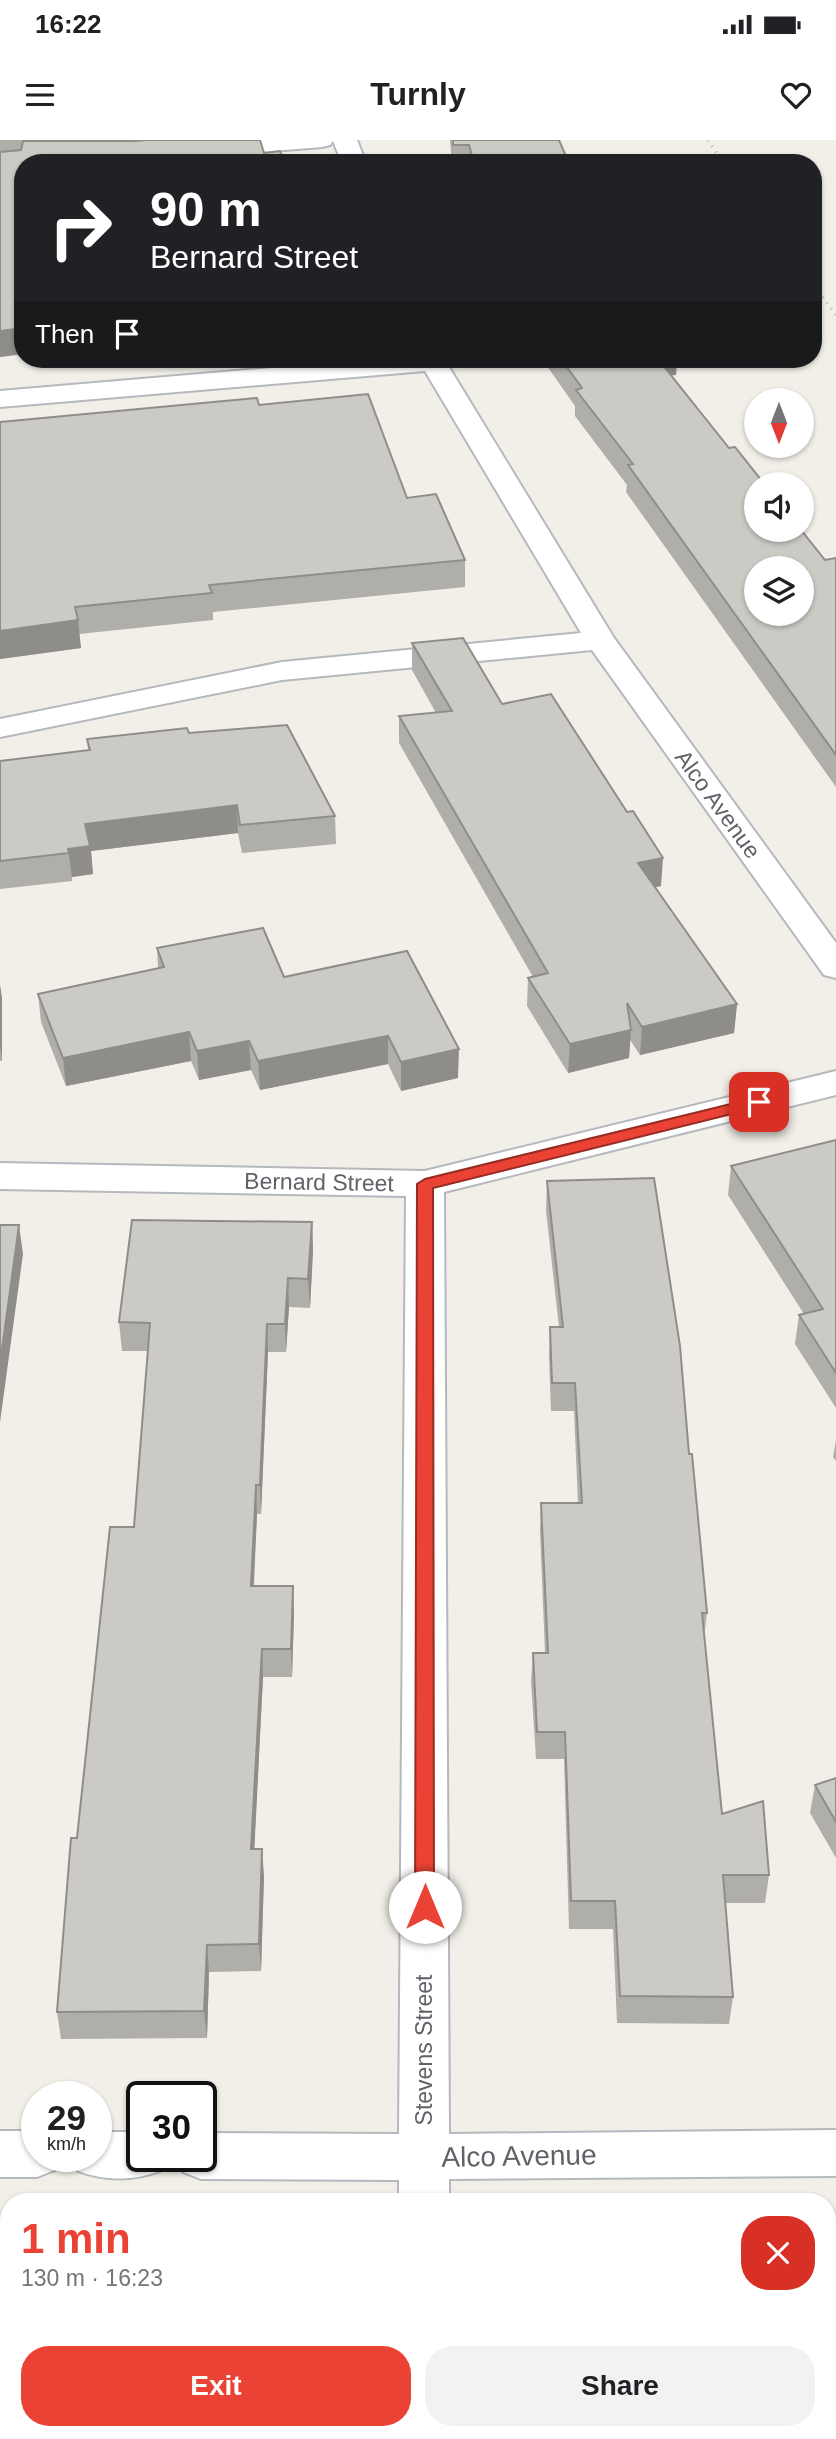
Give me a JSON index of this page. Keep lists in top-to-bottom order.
{
  "streets": {
    "street": ["Alco Avenue", "Bernard Street", "Stevens Street"]
  },
  "crossings": [
    ["Alco Avenue", "Stevens Street"],
    ["Bernard Street", "Stevens Street"]
  ],
  "north": "bottom",
  "page": {
    "status": "16:22",
    "header": "Turnly",
    "turn": ["90 m", "Bernard Street"],
    "then": "Then",
    "speed": "29 km/h",
    "limit": "30",
    "heading": ["1 min", "130 m · 16:23"],
    "buttons": ["Exit", "Share"]
  }
}
